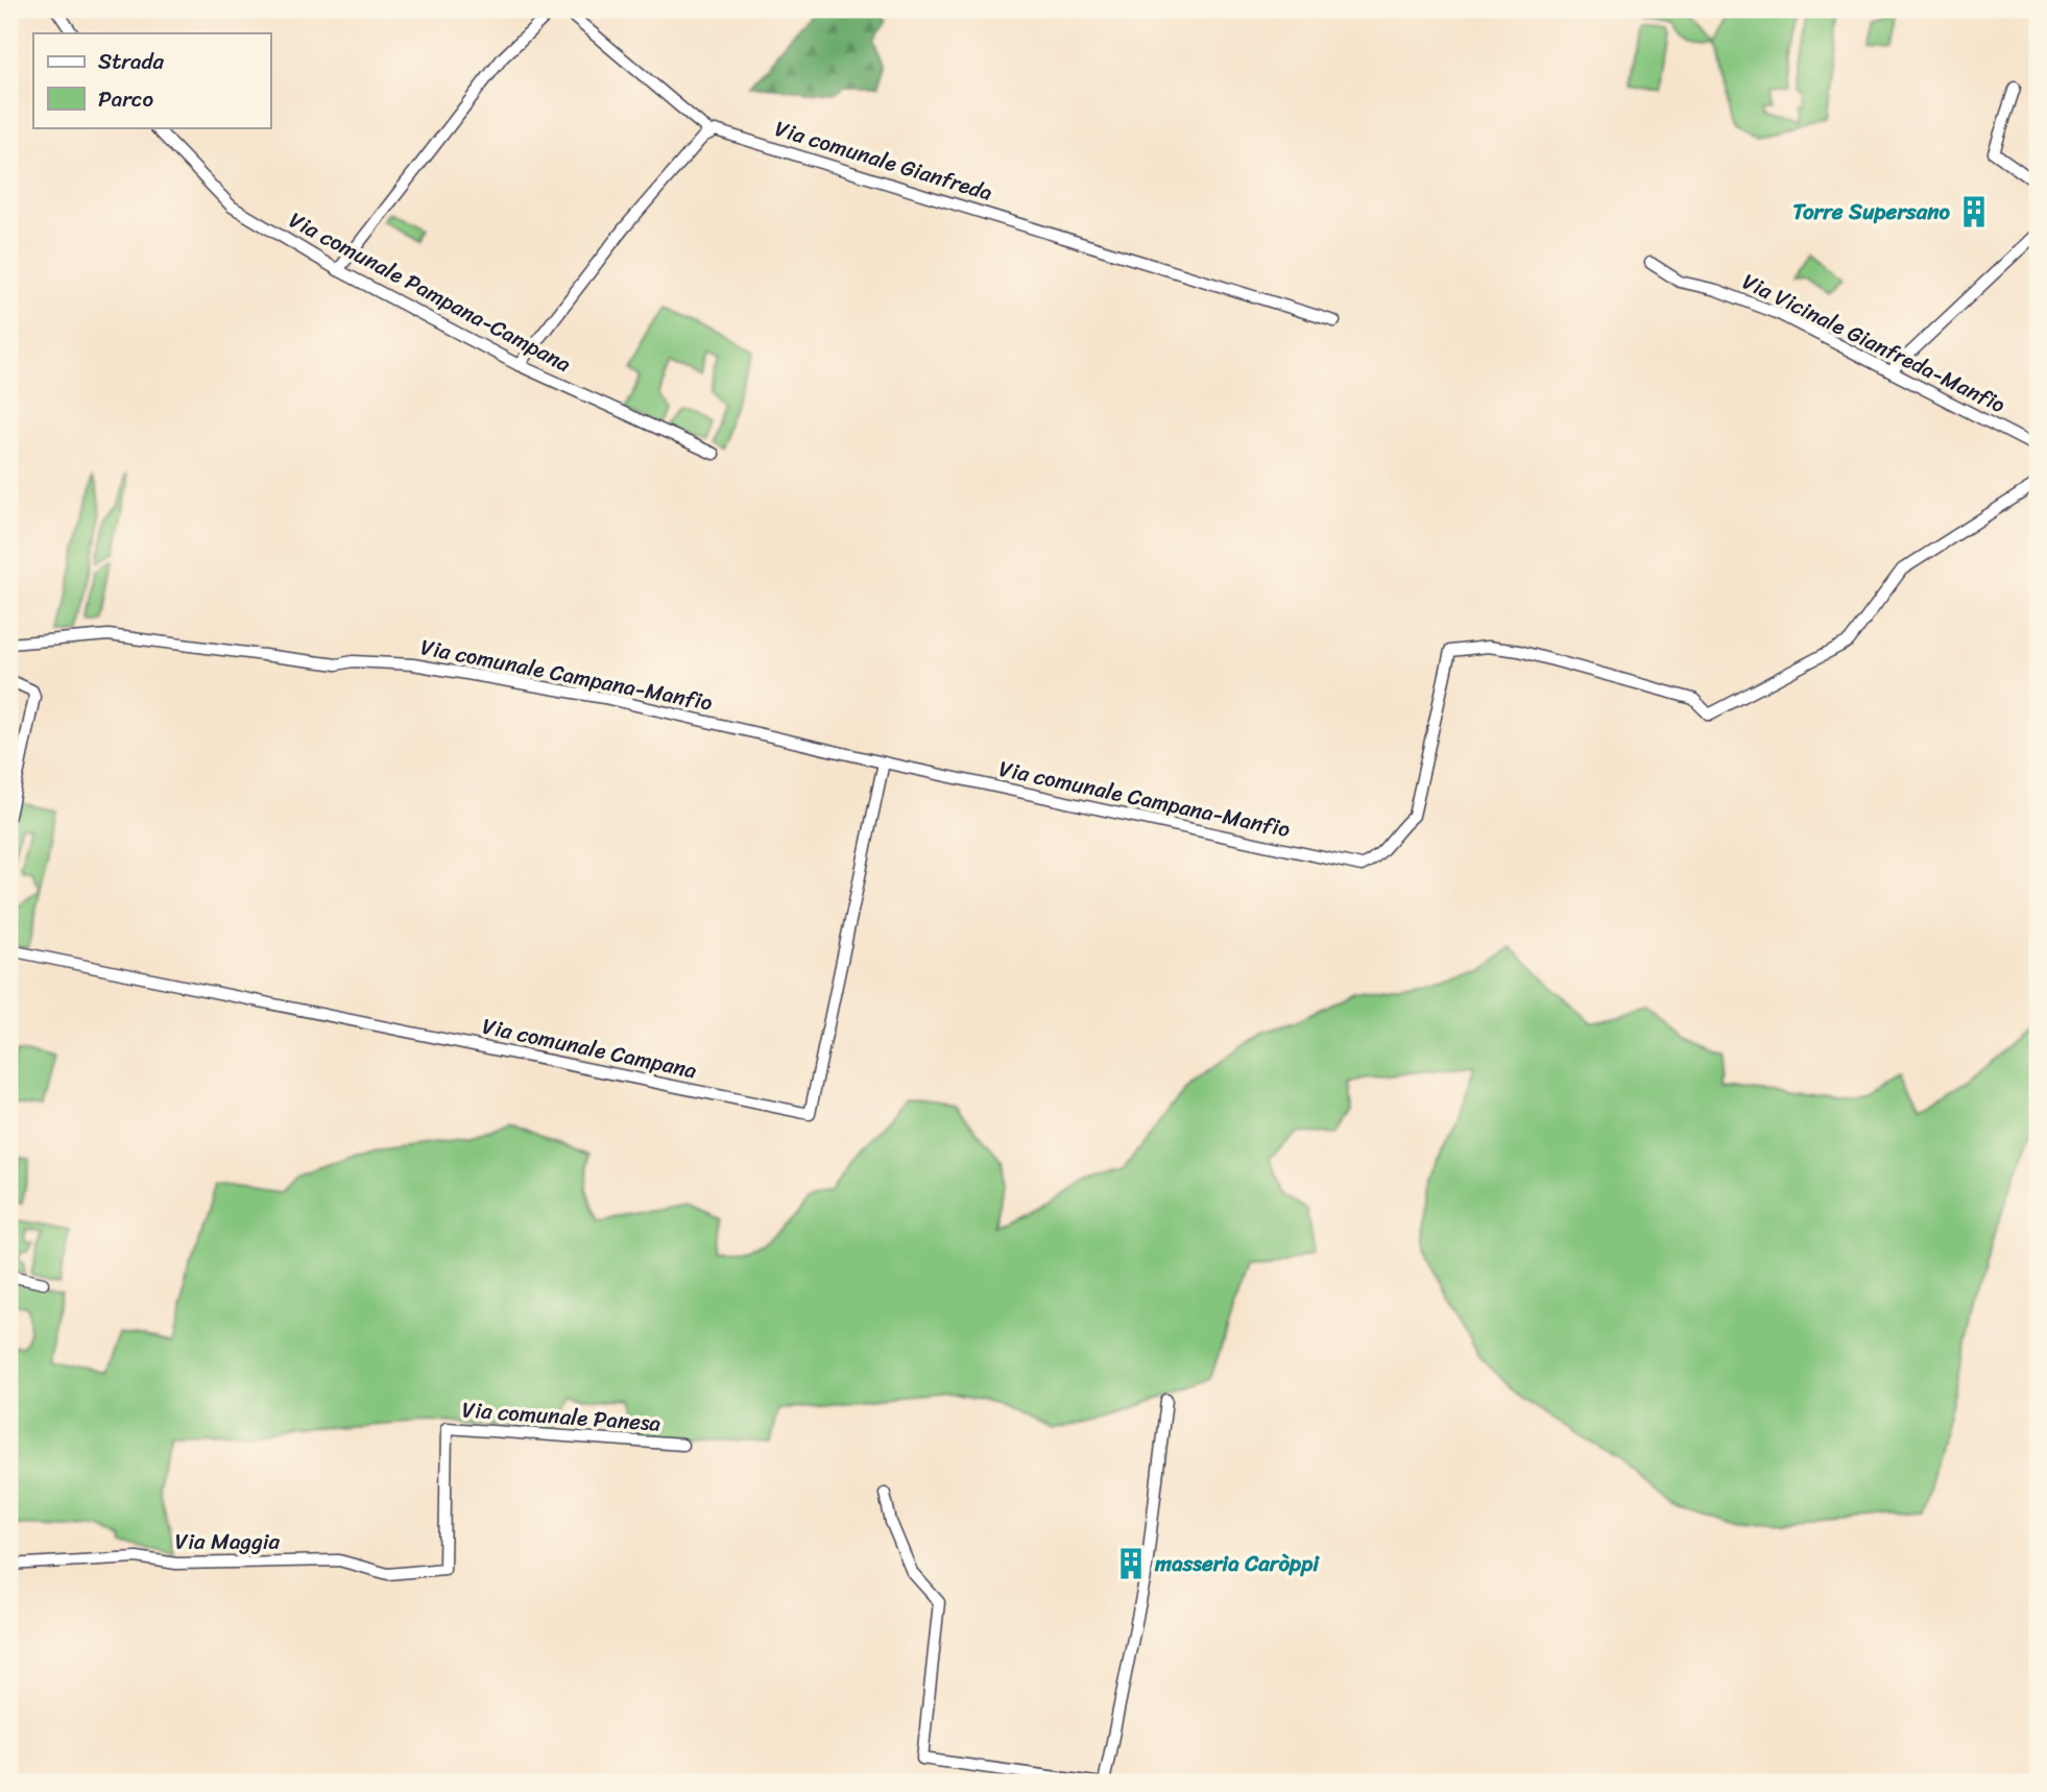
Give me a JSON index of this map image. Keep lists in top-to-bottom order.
{
  "streets": {
    "street": [
      "Via comunale Gianfreda",
      "Via comunale Pampana-Campana",
      "Via Vicinale Gianfreda-Manfio",
      "Via comunale Campana-Manfio",
      "Via comunale Campana",
      "Via comunale Panesa",
      "Via Maggia"
    ]
  },
  "crossings": [
    ["Via comunale Campana-Manfio", "Via comunale Campana"],
    ["Via comunale Panesa", "Via Maggia"]
  ],
  "places": {
    "building": ["Torre Supersano", "masseria Caròppi"]
  },
  "legend": ["Strada", "Parco"]
}
